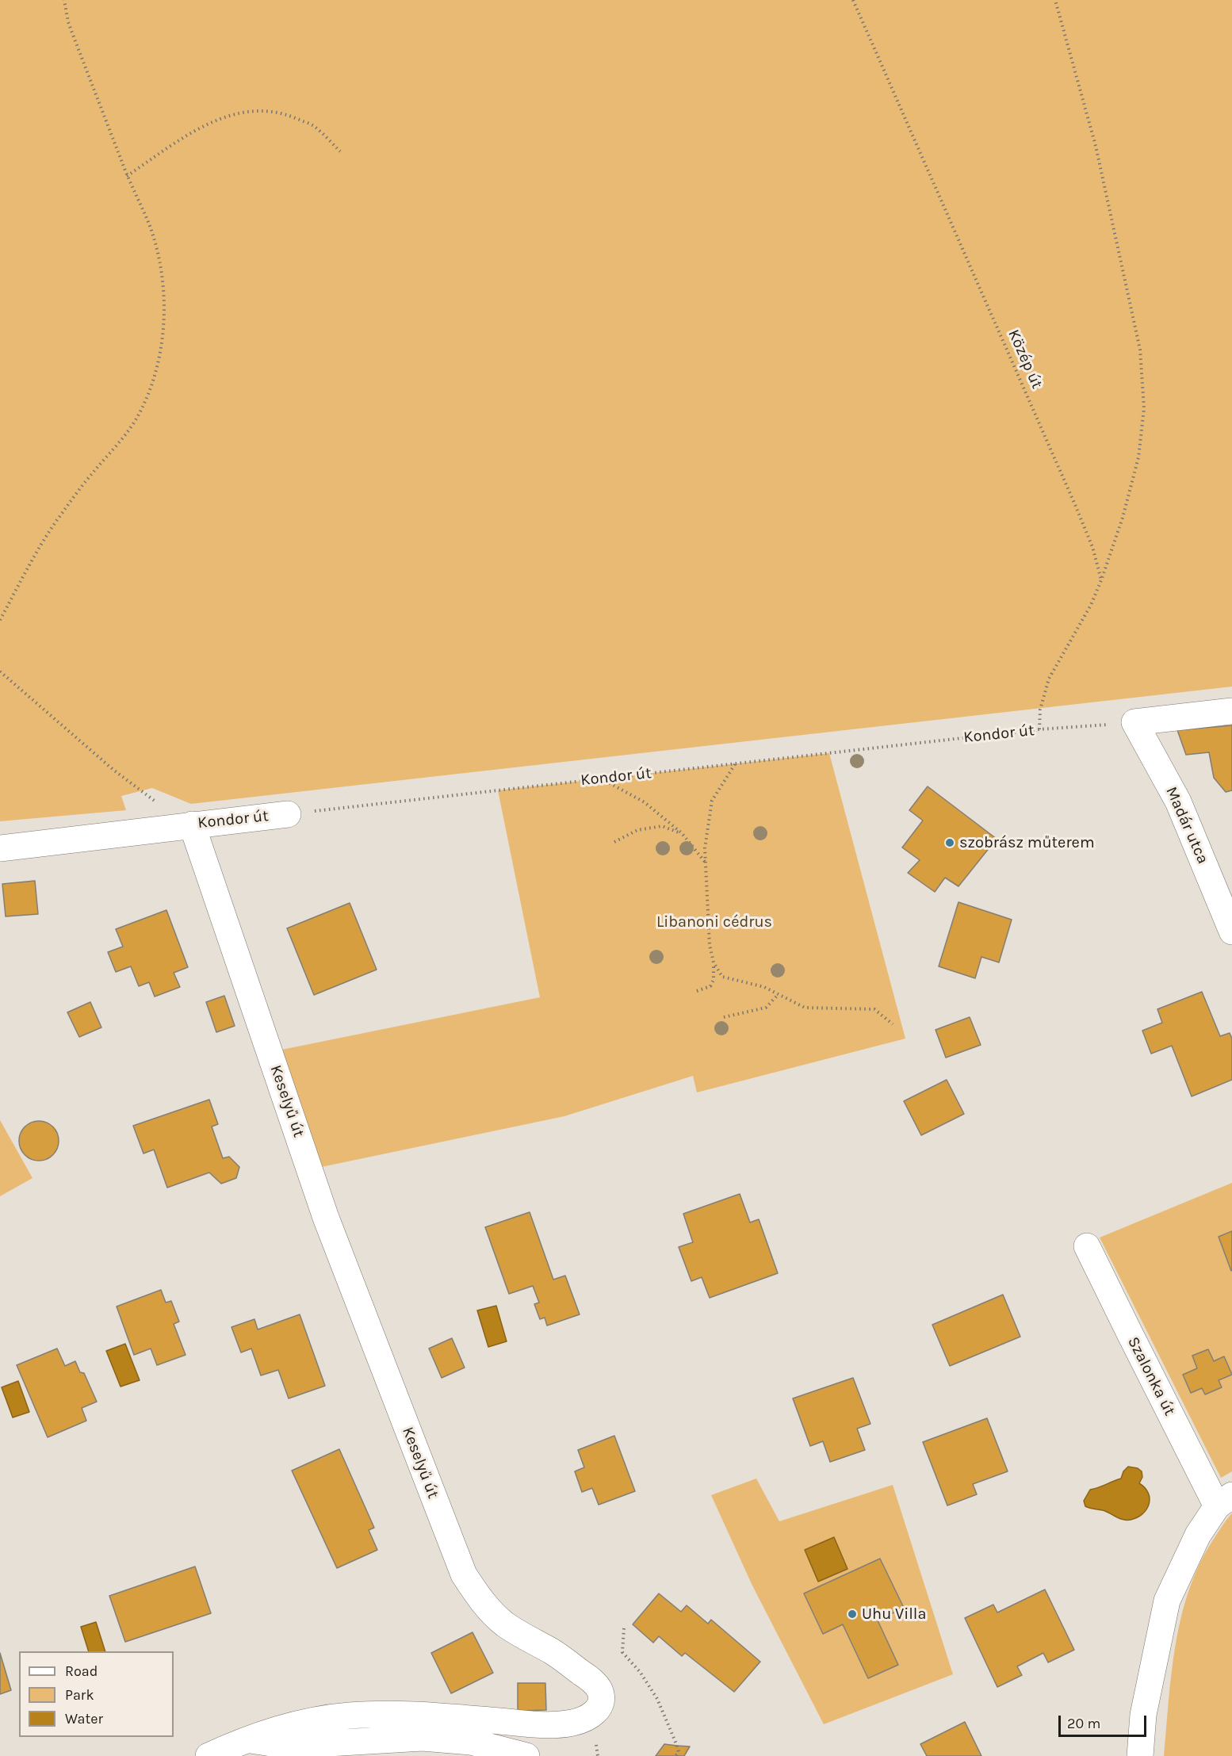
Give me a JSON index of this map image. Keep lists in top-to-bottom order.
{
  "streets": {
    "street": [
      "Kondor út",
      "Madár utca",
      "Keselyű út",
      "Szalonka út"
    ],
    "path": ["Közép út"]
  },
  "crossings": [
    ["Kondor út", "Madár utca"],
    ["Kondor út", "Keselyű út"]
  ],
  "parks": ["Libanoni cédrus"],
  "places": ["szobrász műterem", "Uhu Villa"],
  "legend": ["Road", "Park", "Water"],
  "scale_bar": "20 m"
}
